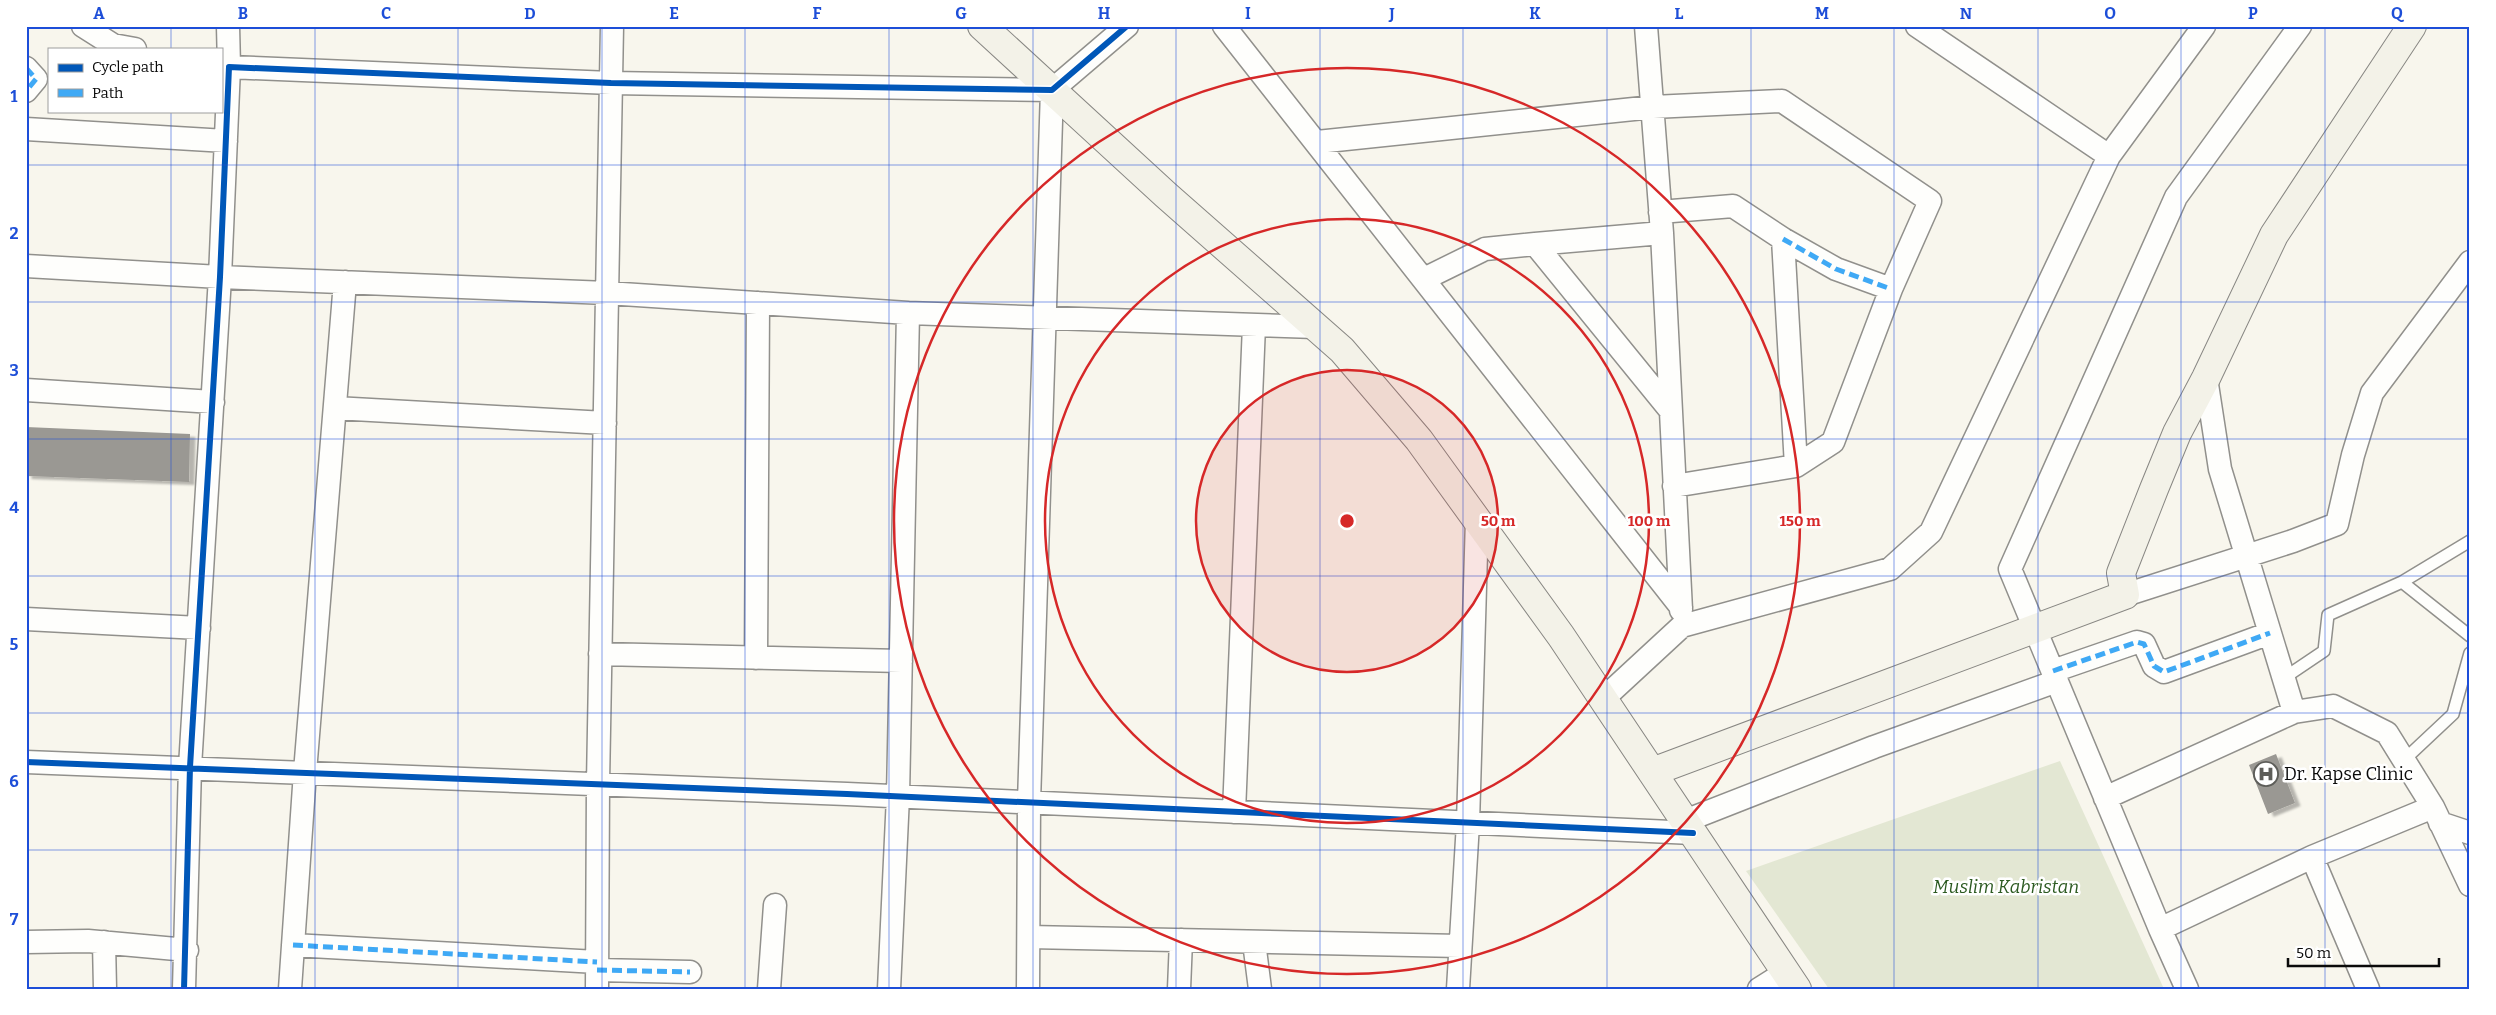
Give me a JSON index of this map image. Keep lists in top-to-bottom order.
{
  "parks": ["Muslim Kabristan"],
  "places": {
    "hospital": ["Dr. Kapse Clinic"]
  },
  "legend": ["Cycle path", "Path"],
  "scale_bar": "50 m",
  "grid": {
    "columns": [
      "A",
      "B",
      "C",
      "D",
      "E",
      "F",
      "G",
      "H",
      "I",
      "J",
      "K",
      "L",
      "M",
      "N",
      "O",
      "P",
      "Q"
    ],
    "rows": [
      "1",
      "2",
      "3",
      "4",
      "5",
      "6",
      "7"
    ]
  },
  "rings": ["50 m", "100 m", "150 m"]
}
